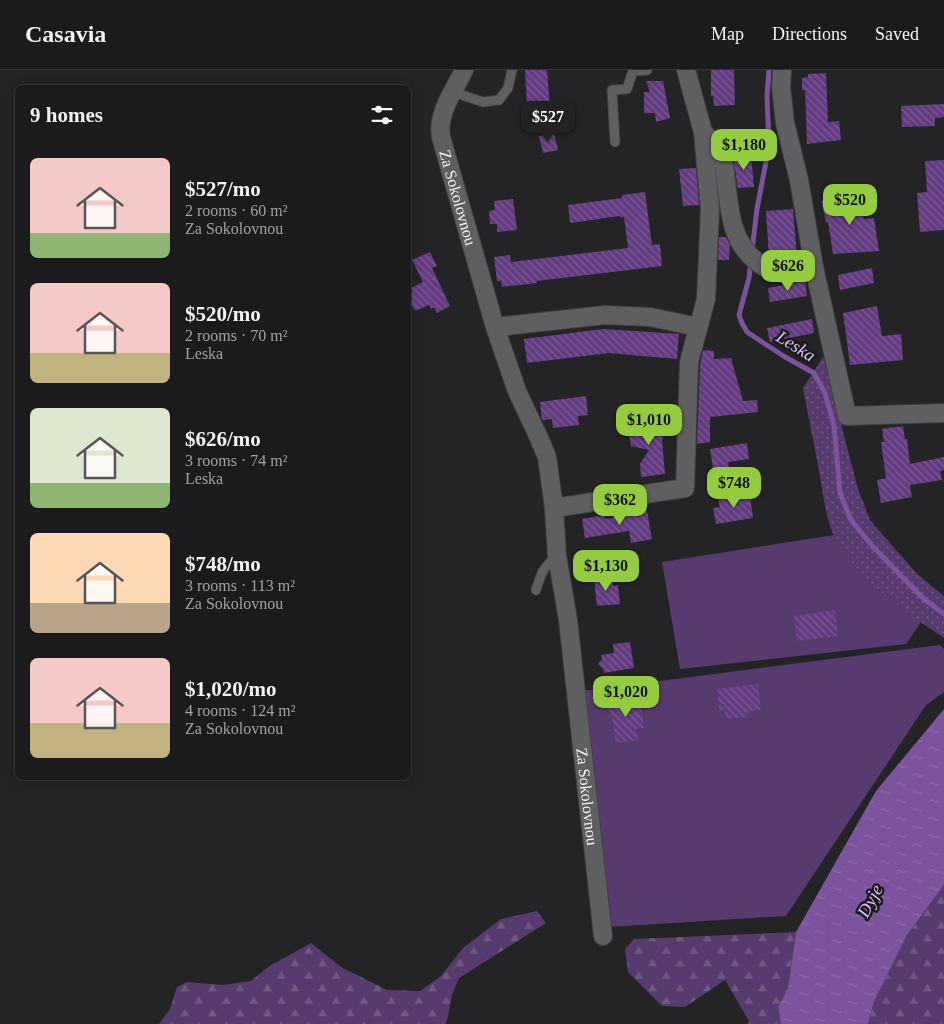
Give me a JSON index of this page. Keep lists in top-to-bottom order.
{
  "streets": {
    "street": ["Za Sokolovnou"]
  },
  "water": ["Leska", "Dyje"],
  "page": {
    "header": "Casavia",
    "nav": ["Map", "Directions", "Saved"],
    "heading": "9 homes",
    "price": [
      "$527",
      "$1,180",
      "$520",
      "$626",
      "$1,010",
      "$748",
      "$362",
      "$1,130",
      "$1,020"
    ],
    "list": [
      {
        "name": "$527/mo",
        "note": "2 rooms · 60 m² · Za Sokolovnou"
      },
      {
        "name": "$520/mo",
        "note": "2 rooms · 70 m² · Leska"
      },
      {
        "name": "$626/mo",
        "note": "3 rooms · 74 m² · Leska"
      },
      {
        "name": "$748/mo",
        "note": "3 rooms · 113 m² · Za Sokolovnou"
      },
      {
        "name": "$1,020/mo",
        "note": "4 rooms · 124 m² · Za Sokolovnou"
      }
    ]
  }
}
